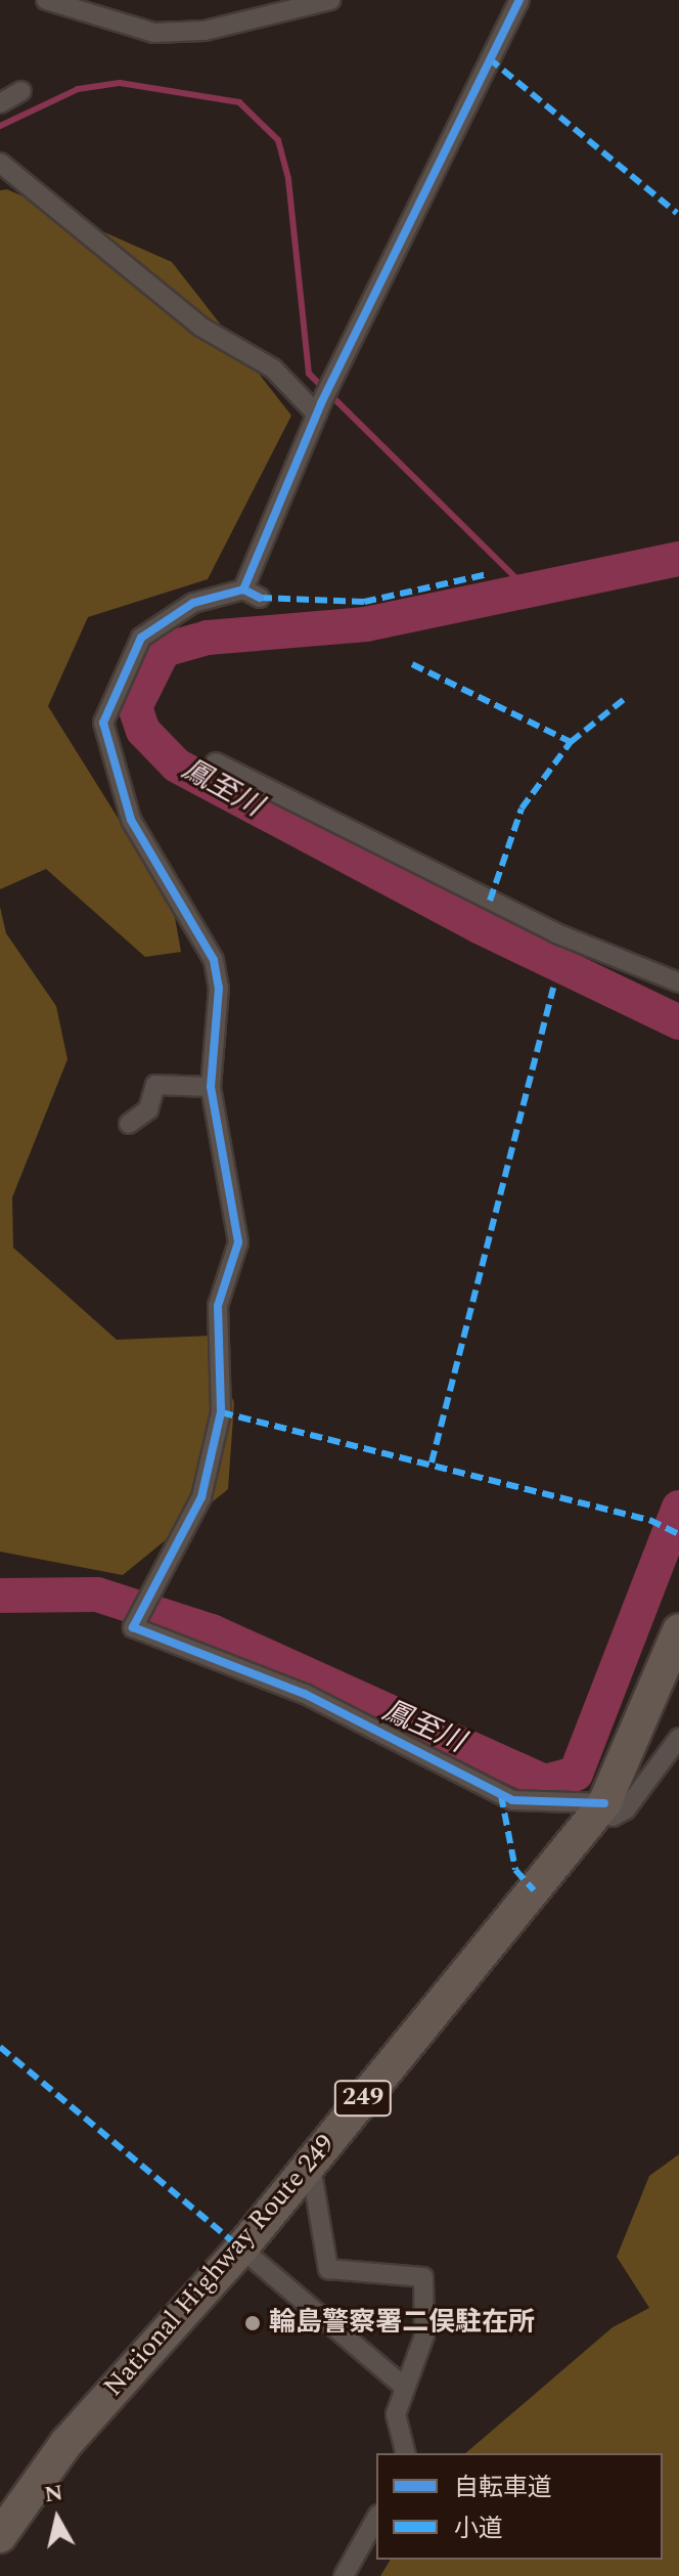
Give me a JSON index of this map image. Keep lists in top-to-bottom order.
{
  "streets": {
    "highway": ["249", "National Highway Route 249"]
  },
  "water": ["鳳至川"],
  "places": ["輪島警察署二俣駐在所"],
  "legend": ["自転車道", "小道"],
  "north": "top"
}
